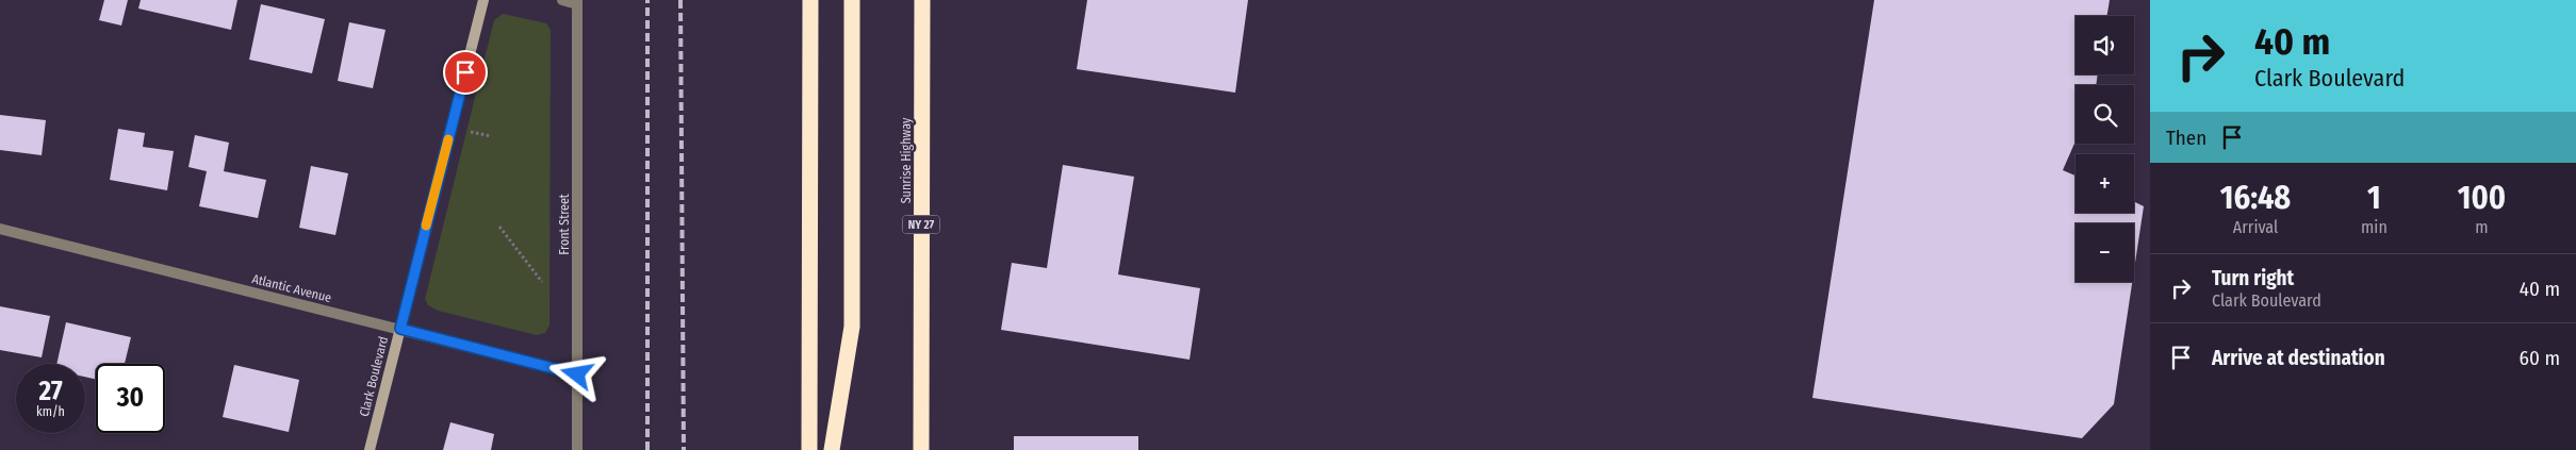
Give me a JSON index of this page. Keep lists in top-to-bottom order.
{
  "streets": {
    "highway": ["Sunrise Highway", "NY 27"],
    "street": ["Front Street", "Atlantic Avenue", "Clark Boulevard"]
  },
  "crossings": [
    ["Front Street", "Atlantic Avenue"],
    ["Atlantic Avenue", "Clark Boulevard"]
  ],
  "page": {
    "turn": ["40 m", "Clark Boulevard"],
    "map_buttons": ["+", "−"],
    "then": "Then",
    "eta": [
      "16:48",
      "Arrival",
      "1",
      "min",
      "100",
      "m"
    ],
    "list": [
      {
        "name": "Turn right",
        "note": "Clark Boulevard",
        "value": "40 m"
      },
      {
        "name": "Arrive at destination",
        "value": "60 m"
      }
    ],
    "speed": "27 km/h",
    "limit": "30"
  }
}
